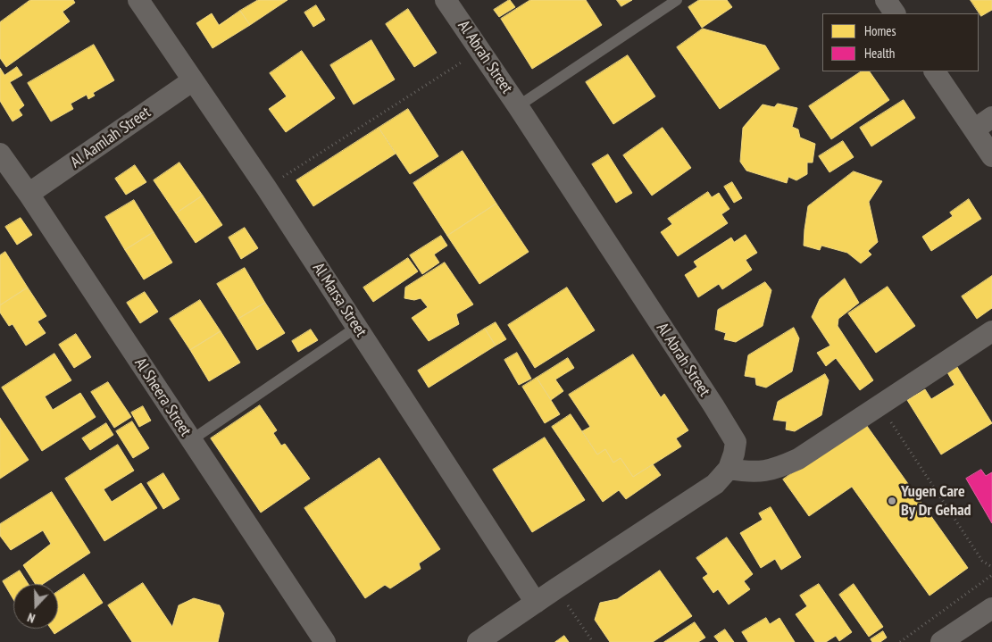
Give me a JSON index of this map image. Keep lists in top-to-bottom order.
{
  "streets": {
    "street": [
      "Al Abrah Street",
      "Al Aamlah Street",
      "Al Marsa Street",
      "Al Sheera Street"
    ]
  },
  "crossings": [
    ["Al Abrah Street", "Al Marsa Street"],
    ["Al Aamlah Street", "Al Marsa Street"],
    ["Al Aamlah Street", "Al Sheera Street"]
  ],
  "places": ["Yugen Care By Dr Gehad"],
  "legend": ["Homes", "Health"],
  "north": "bottom"
}
